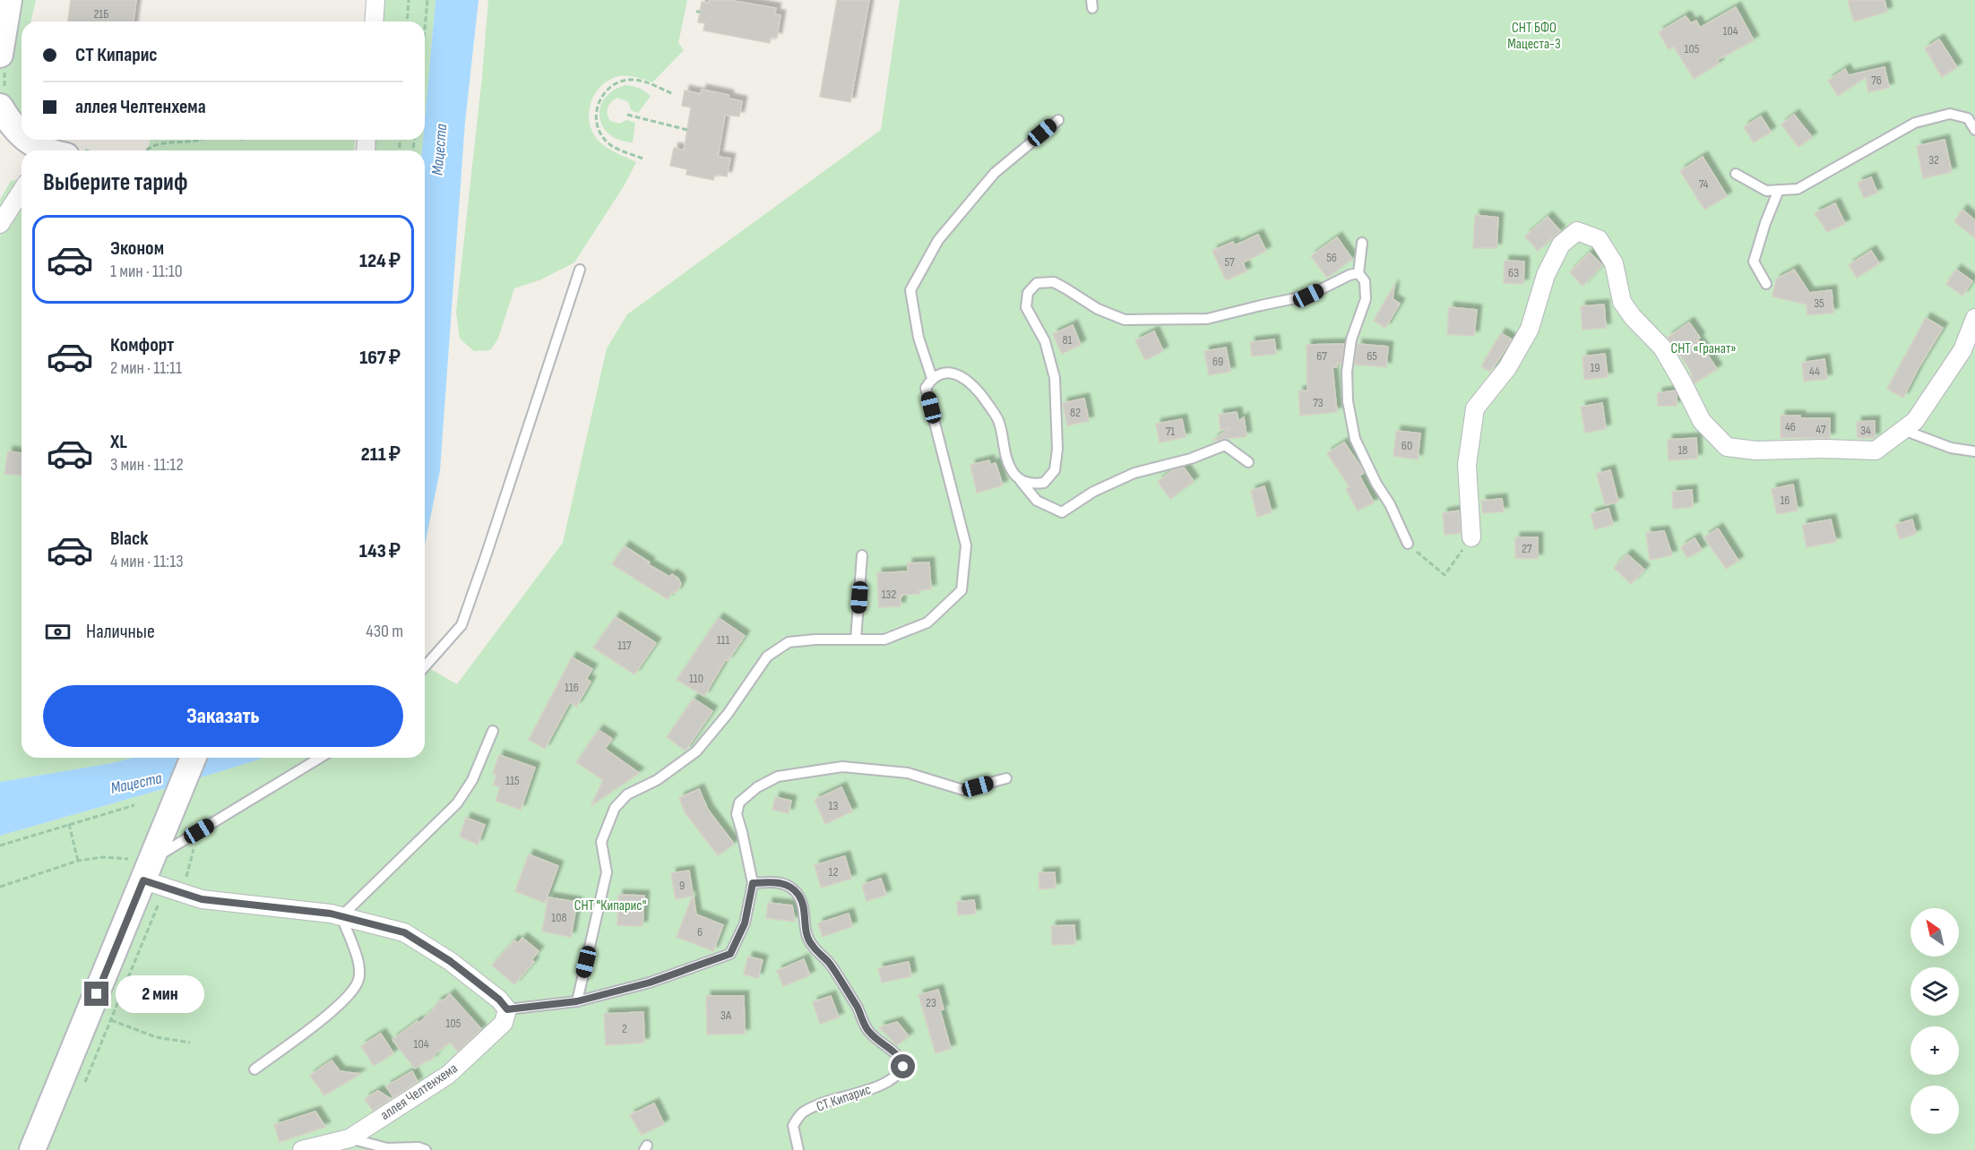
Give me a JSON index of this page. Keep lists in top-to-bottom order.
{
  "streets": {
    "street": ["аллея Челтенхема"],
    "lane": ["СТ Кипарис"]
  },
  "water": ["Мацеста"],
  "parks": ["СНТ БФО Мацеста-3", "СНТ «Гранат»", "СНТ \"Кипарис\""],
  "house_numbers": [
    "21Б",
    "104",
    "105",
    "76",
    "32",
    "74",
    "56",
    "57",
    "63",
    "35",
    "81",
    "67",
    "65",
    "69",
    "19",
    "44",
    "73",
    "82",
    "46",
    "47",
    "34",
    "71",
    "60",
    "18",
    "16",
    "27",
    "132",
    "111",
    "117",
    "110",
    "116",
    "115",
    "13",
    "12",
    "9",
    "108",
    "6",
    "23",
    "3А",
    "105",
    "2",
    "104"
  ],
  "north": "top left",
  "page": {
    "banner": ["СТ Кипарис", "аллея Челтенхема"],
    "heading": "Выберите тариф",
    "list": [
      {
        "name": "Эконом",
        "note": "1 мин · 11:10",
        "value": "124 ₽"
      },
      {
        "name": "Комфорт",
        "note": "2 мин · 11:11",
        "value": "167 ₽"
      },
      {
        "name": "XL",
        "note": "3 мин · 11:12",
        "value": "211 ₽"
      },
      {
        "name": "Black",
        "note": "4 мин · 11:13",
        "value": "143 ₽"
      }
    ],
    "pay": ["Наличные", "430 m"],
    "buttons": "Заказать",
    "map_buttons": ["+", "−"],
    "bubble": "2 мин"
  }
}
